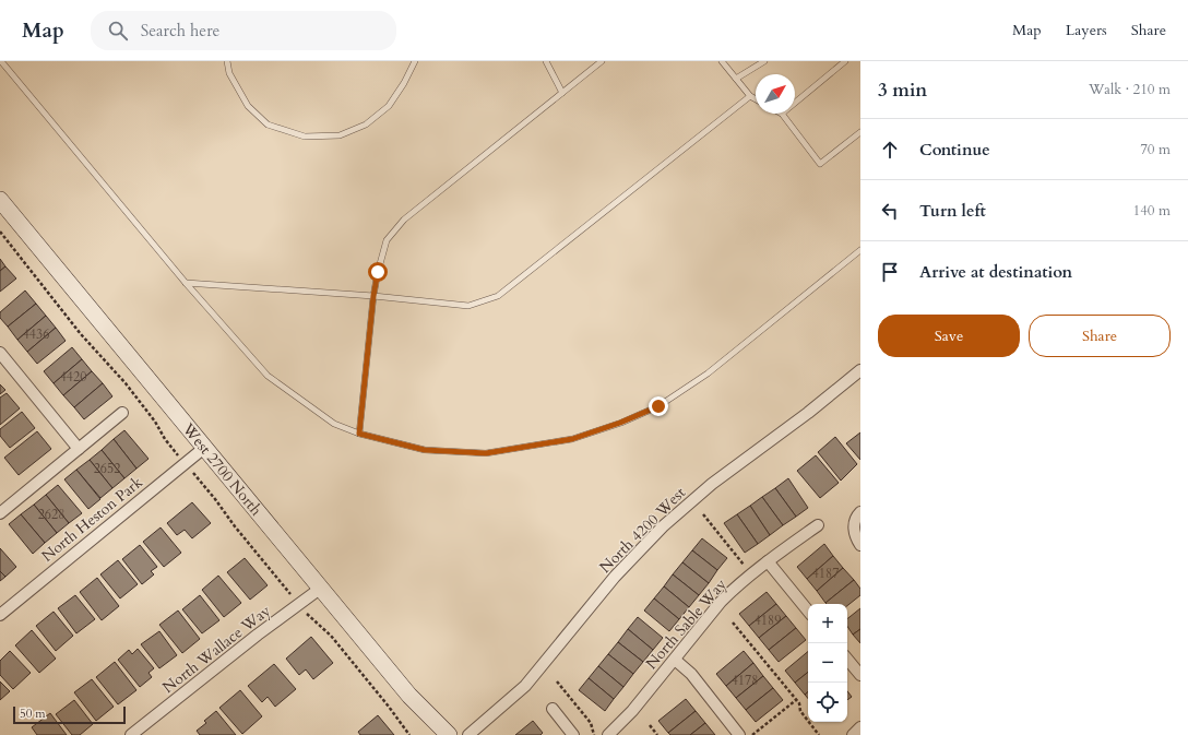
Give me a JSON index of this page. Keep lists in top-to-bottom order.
{
  "streets": {
    "street": [
      "West 2700 North",
      "North Heston Park",
      "North 4200 West",
      "North Sable Way",
      "North Wallace Way"
    ]
  },
  "crossings": [
    ["West 2700 North", "North Heston Park"],
    ["West 2700 North", "North Wallace Way"]
  ],
  "house_numbers": [
    "4436",
    "4420",
    "2652",
    "2628",
    "4187",
    "4189",
    "4178"
  ],
  "scale_bar": "50 m",
  "north": "top right",
  "page": {
    "header": "Map",
    "search": "Search here",
    "nav": ["Map", "Layers", "Share"],
    "heading": ["3 min", "Walk · 210 m"],
    "list": [
      ["Continue", "70 m"],
      ["Turn left", "140 m"],
      "Arrive at destination"
    ],
    "buttons": ["Save", "Share"],
    "map_buttons": ["+", "−"],
    "scale": "50 m"
  }
}
